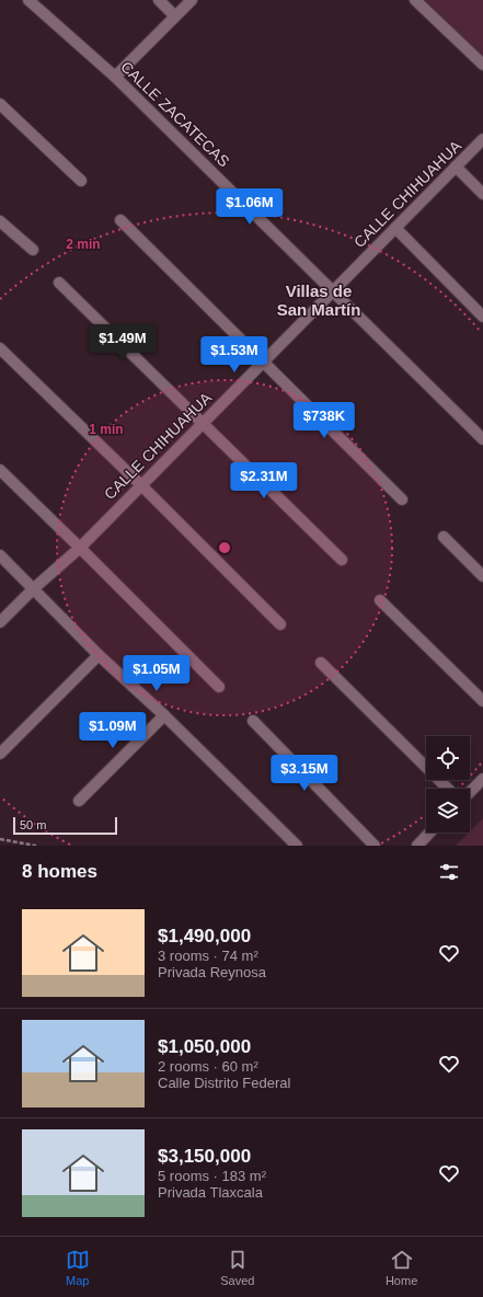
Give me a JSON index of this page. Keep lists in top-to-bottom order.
{
  "streets": {
    "street": ["CALLE ZACATECAS", "CALLE CHIHUAHUA"]
  },
  "crossings": [
    ["CALLE ZACATECAS", "CALLE CHIHUAHUA"]
  ],
  "districts": ["Villas de San Martín"],
  "scale_bar": "50 m",
  "page": {
    "price": [
      "$1.06M",
      "$1.49M",
      "$1.53M",
      "$738K",
      "$2.31M",
      "$1.05M",
      "$1.09M",
      "$3.15M"
    ],
    "scale": "50 m",
    "heading": "8 homes",
    "list": [
      {
        "name": "$1,490,000",
        "note": "3 rooms · 74 m² · Privada Reynosa"
      },
      {
        "name": "$1,050,000",
        "note": "2 rooms · 60 m² · Calle Distrito Federal"
      },
      {
        "name": "$3,150,000",
        "note": "5 rooms · 183 m² · Privada Tlaxcala"
      }
    ],
    "tabs": ["Map", "Saved", "Home"]
  },
  "rings": ["2 min", "1 min"]
}
